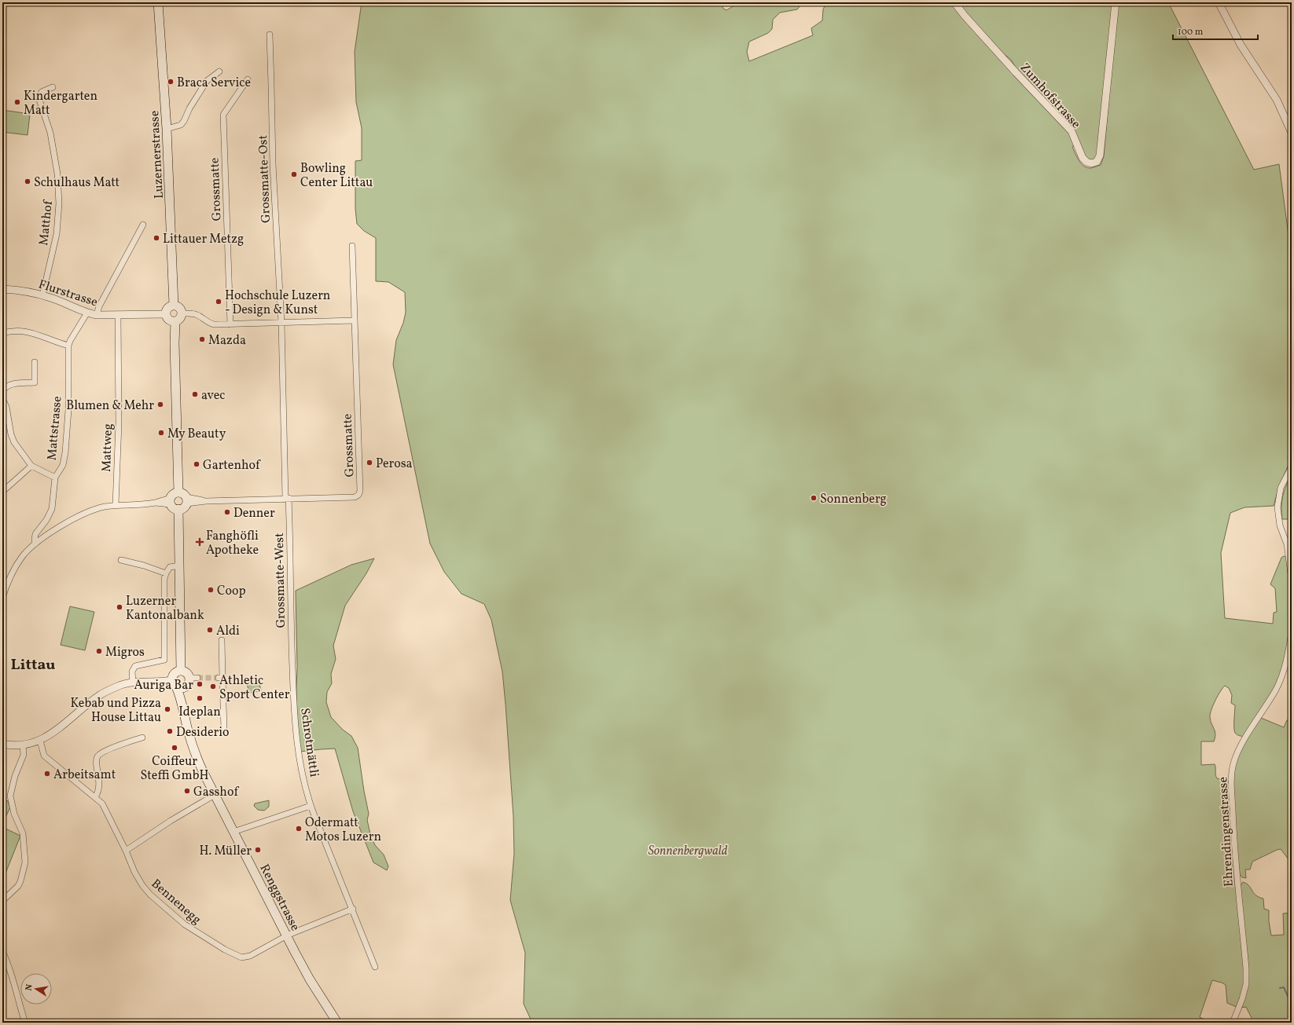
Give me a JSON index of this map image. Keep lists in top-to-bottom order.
{
  "streets": {
    "main road": ["Luzernerstrasse", "Renggstrasse"],
    "street": [
      "Zumhofstrasse",
      "Grossmatte-Ost",
      "Grossmatte",
      "Matthof",
      "Flurstrasse",
      "Mattstrasse",
      "Mattweg",
      "Grossmatte-West",
      "Schrotmättli",
      "Ehrendingenstrasse",
      "Bennenegg"
    ]
  },
  "crossings": [
    ["Luzernerstrasse", "Flurstrasse"],
    ["Grossmatte", "Grossmatte-West"],
    ["Matthof", "Flurstrasse"],
    ["Flurstrasse", "Mattstrasse"],
    ["Flurstrasse", "Mattweg"],
    ["Grossmatte-West", "Schrotmättli"],
    ["Renggstrasse", "Bennenegg"]
  ],
  "districts": ["Littau"],
  "parks": ["Sonnenbergwald"],
  "places": {
    "other": [
      "Braca Service",
      "Kindergarten Matt",
      "Bowling Center Littau",
      "Schulhaus Matt",
      "Littauer Metzg",
      "Hochschule Luzern - Design & Kunst",
      "Mazda",
      "avec",
      "Blumen & Mehr",
      "My Beauty",
      "Perosa",
      "Gartenhof",
      "Sonnenberg",
      "Denner",
      "Coop",
      "Luzerner Kantonalbank",
      "Aldi",
      "Migros",
      "Auriga Bar",
      "Athletic Sport Center",
      "Ideplan",
      "Kebab und Pizza House Littau",
      "Desiderio",
      "Coiffeur Steffi GmbH",
      "Arbeitsamt",
      "Gasshof",
      "Odermatt Motos Luzern",
      "H. Müller"
    ],
    "health": ["Fanghöfli Apotheke"]
  },
  "scale_bar": "100 m",
  "north": "left"
}
